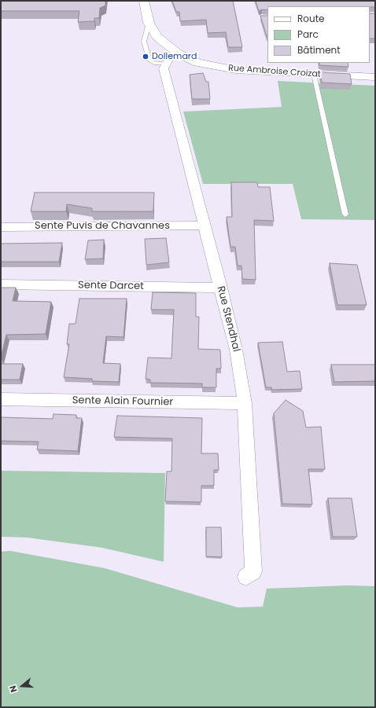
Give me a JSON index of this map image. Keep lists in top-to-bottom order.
{
  "streets": {
    "street": [
      "Rue Ambroise Croizat",
      "Sente Puvis de Chavannes",
      "Sente Darcet",
      "Rue Stendhal",
      "Sente Alain Fournier"
    ]
  },
  "crossings": [
    ["Sente Puvis de Chavannes", "Rue Stendhal"],
    ["Sente Darcet", "Rue Stendhal"],
    ["Rue Stendhal", "Sente Alain Fournier"]
  ],
  "places": ["Dollemard"],
  "legend": ["Route", "Parc", "Bâtiment"],
  "north": "left"
}
